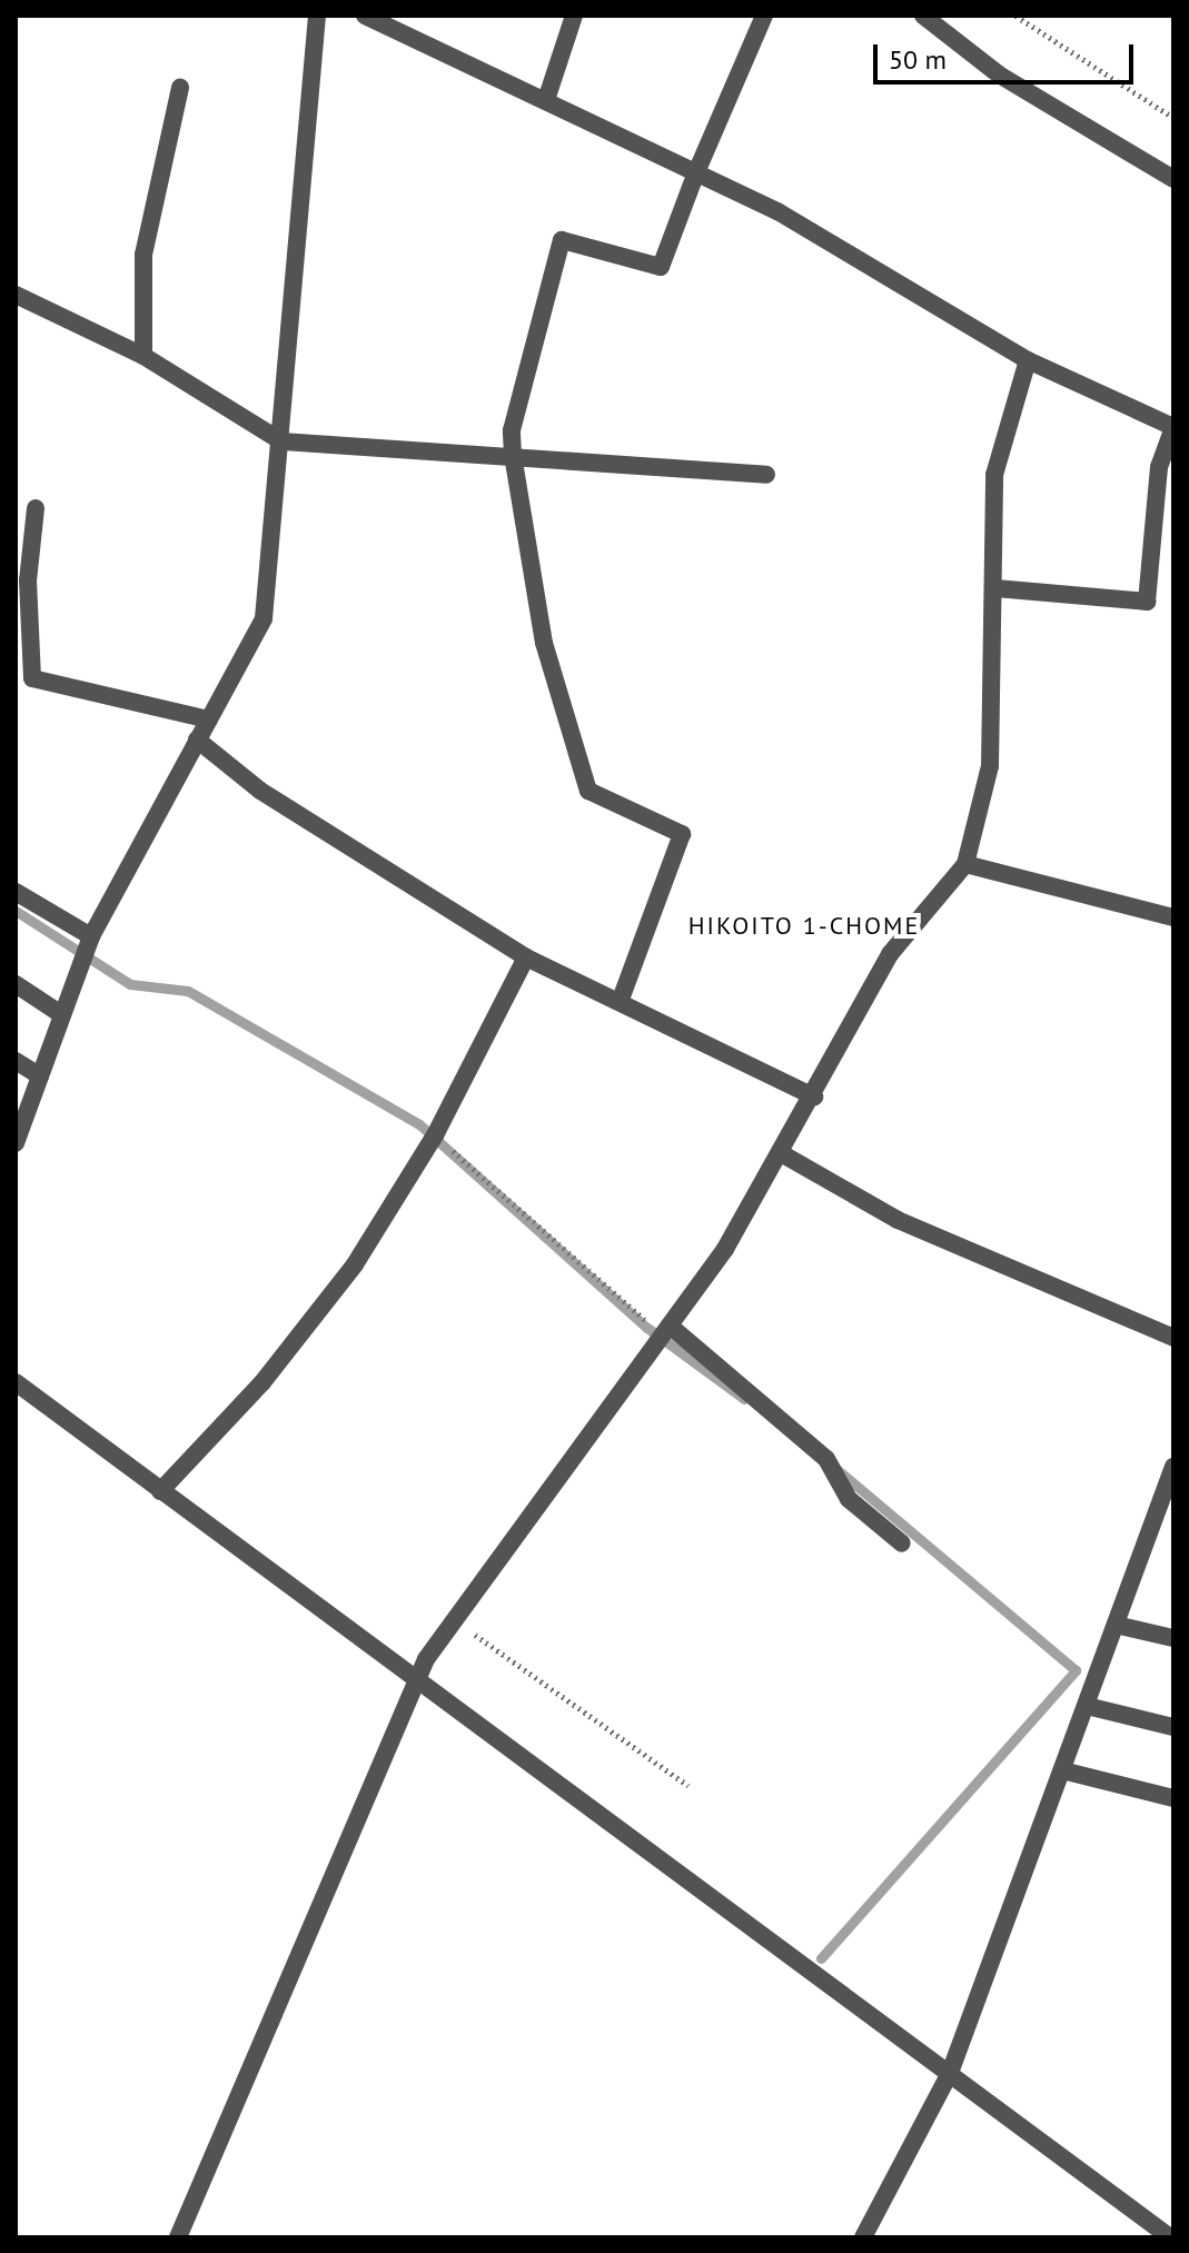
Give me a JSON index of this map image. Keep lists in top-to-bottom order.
{
  "districts": ["HIKOITO 1-CHOME"],
  "scale_bar": "50 m"
}
